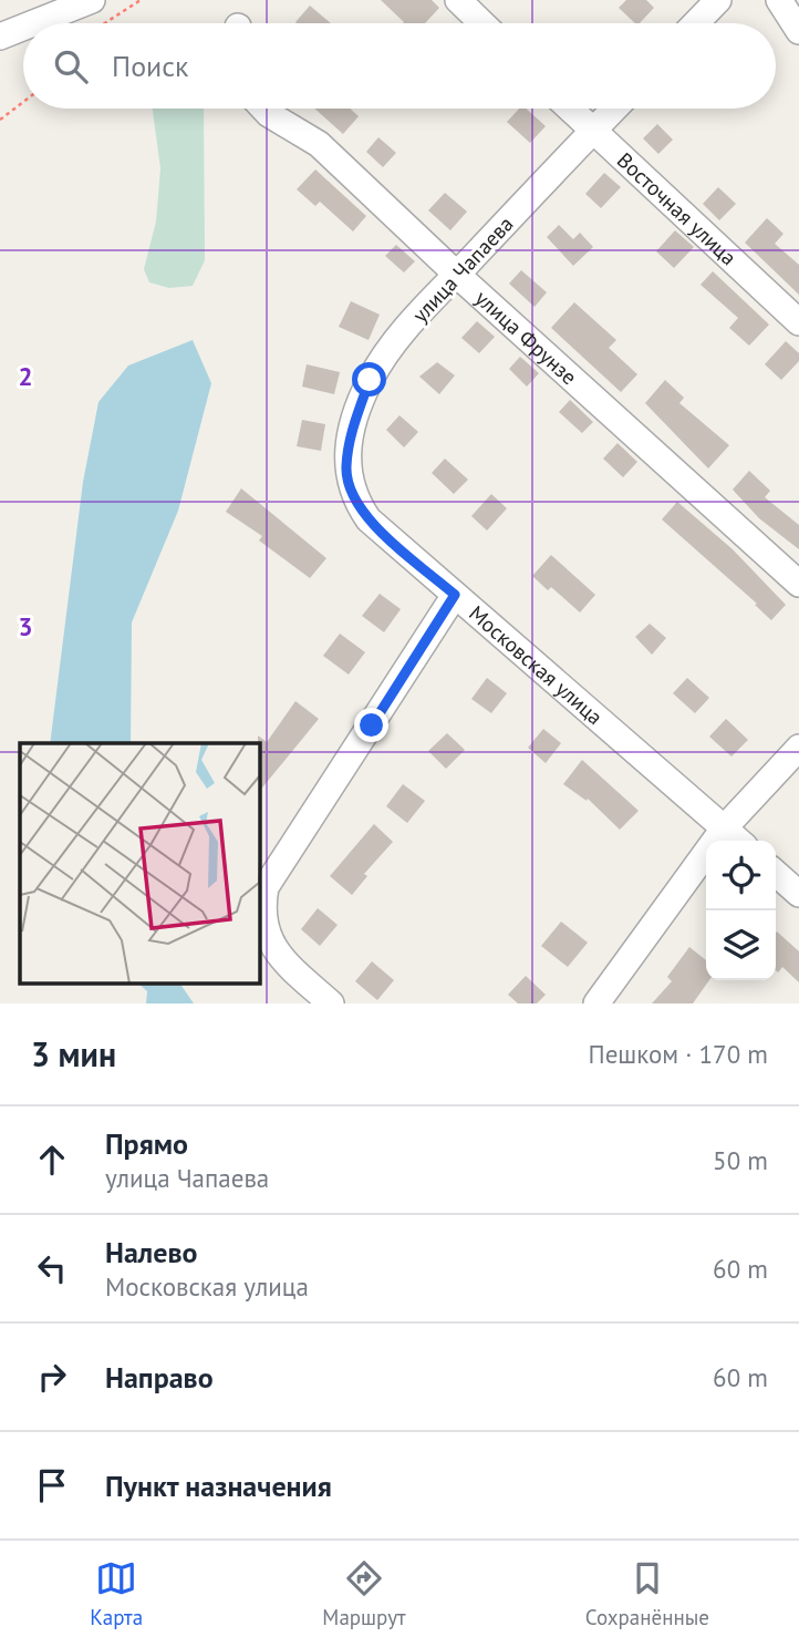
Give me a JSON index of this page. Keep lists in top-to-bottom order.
{
  "streets": {
    "street": [
      "Восточная улица",
      "улица Чапаева",
      "улица Фрунзе",
      "Московская улица"
    ]
  },
  "crossings": [
    ["Восточная улица", "улица Чапаева"],
    ["улица Чапаева", "улица Фрунзе"],
    ["улица Чапаева", "Московская улица"]
  ],
  "page": {
    "search": "Поиск",
    "heading": ["3 мин", "Пешком · 170 m"],
    "list": [
      ["Прямо", "улица Чапаева", "50 m"],
      ["Налево", "Московская улица", "60 m"],
      ["Направо", "60 m"],
      "Пункт назначения"
    ],
    "nav": ["Карта", "Маршрут", "Сохранённые"]
  },
  "grid": {
    "rows": ["2", "3"]
  }
}
